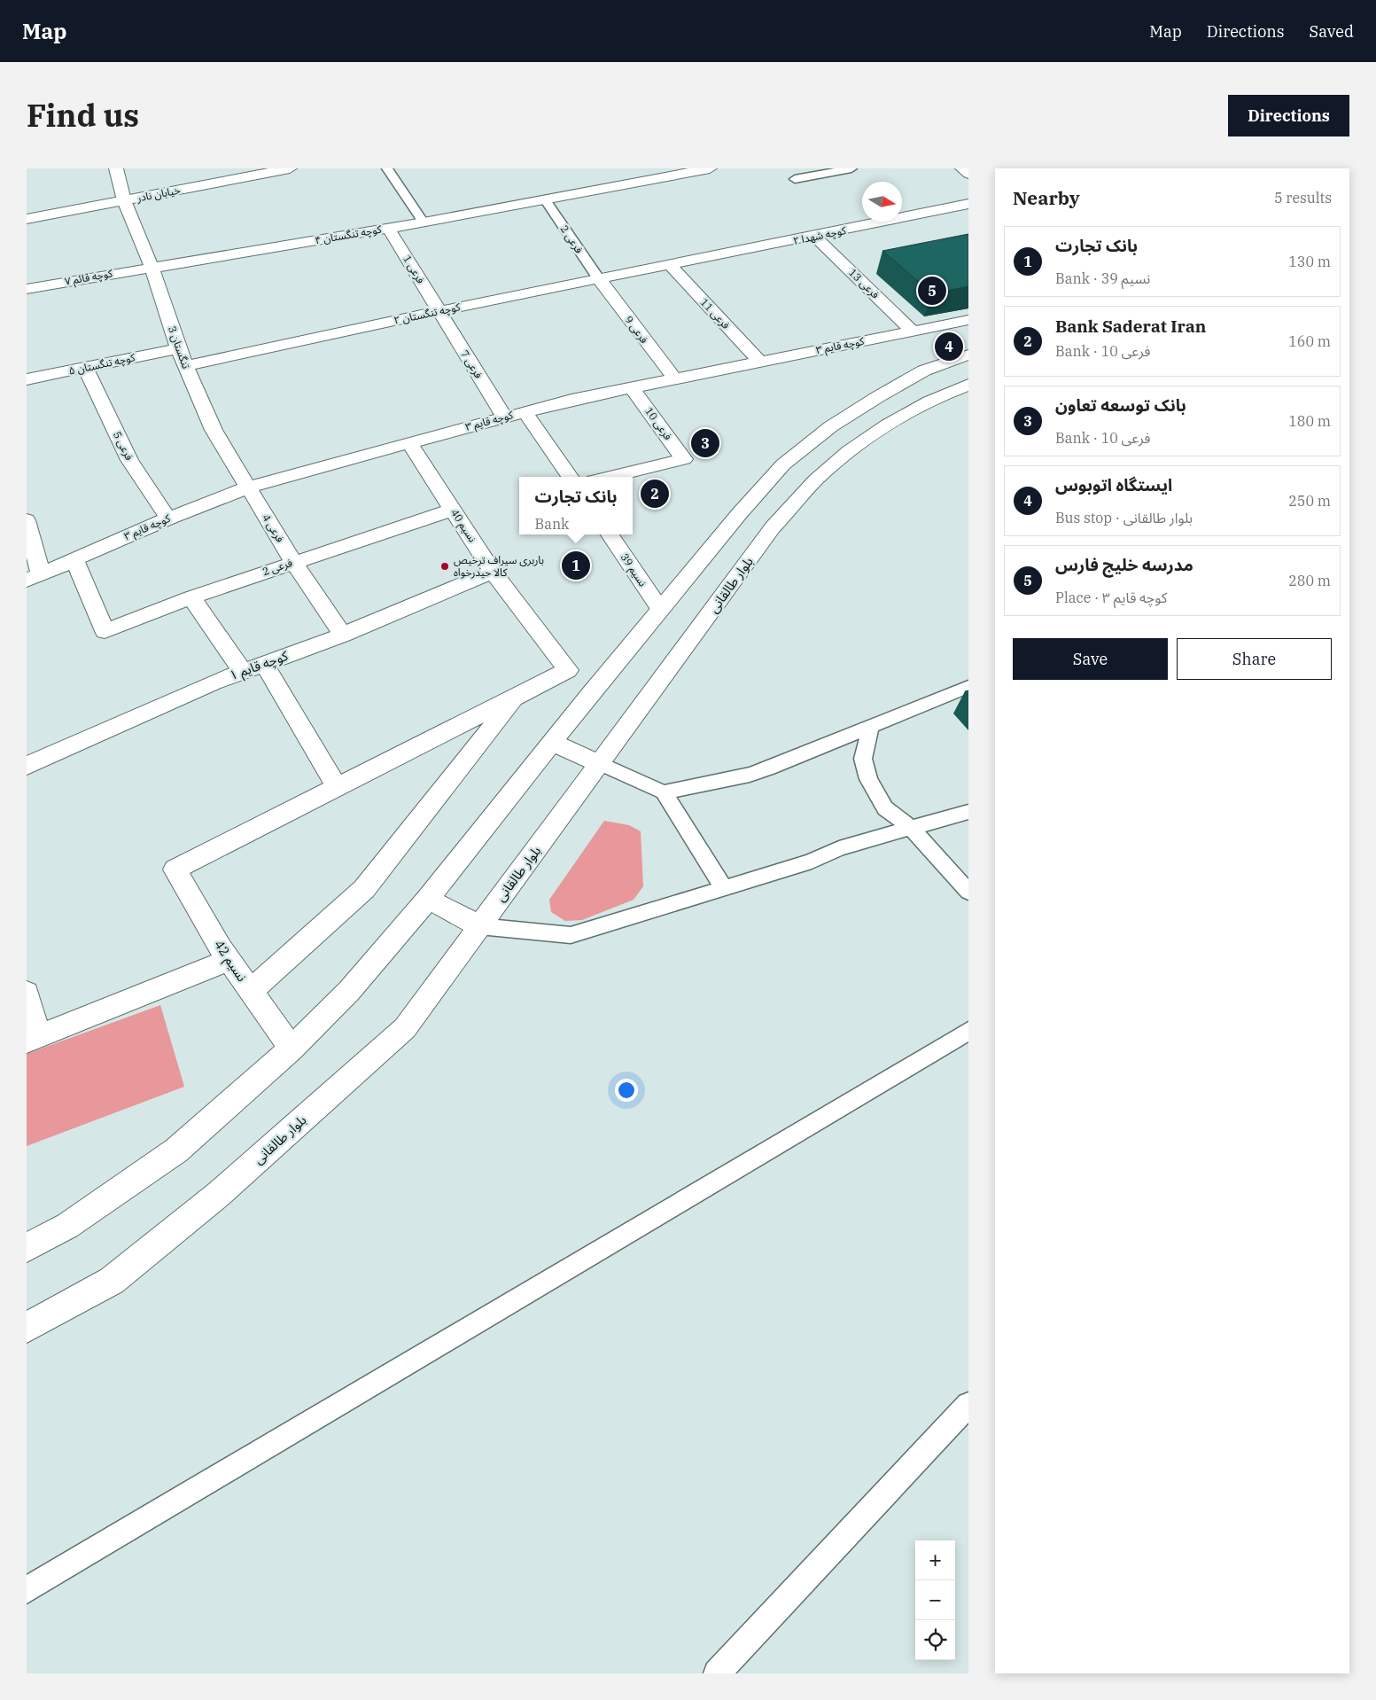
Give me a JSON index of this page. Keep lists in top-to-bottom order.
{
  "streets": {
    "street": [
      "خیابان نادر",
      "کوچه تنگستان ۴",
      "کوچه شهدا ۲",
      "فرعی 2",
      "فرعی 1",
      "کوچه قائم ۷",
      "فرعی 13",
      "کوچه تنگستان ۲",
      "فرعی 11",
      "فرعی 9",
      "کوچه قایم ۳",
      "تنگستان 3",
      "کوچه تنگستان ۵",
      "فرعی 7",
      "فرعی 10",
      "فرعی 5",
      "نسیم 40",
      "فرعی 4",
      "نسیم 39",
      "بلوار طالقانی",
      "کوچه قایم ۱",
      "نسیم 42"
    ]
  },
  "crossings": [
    ["خیابان نادر", "تنگستان 3"],
    ["کوچه تنگستان ۴", "فرعی 2"],
    ["کوچه تنگستان ۴", "فرعی 1"],
    ["کوچه تنگستان ۴", "کوچه قائم ۷"],
    ["کوچه تنگستان ۴", "تنگستان 3"],
    ["کوچه شهدا ۲", "فرعی 13"],
    ["کوچه شهدا ۲", "کوچه تنگستان ۲"],
    ["کوچه شهدا ۲", "فرعی 11"],
    ["فرعی 2", "کوچه تنگستان ۲"],
    ["فرعی 2", "فرعی 9"],
    ["فرعی 2", "کوچه قایم ۳"],
    ["فرعی 2", "نسیم 40"],
    ["فرعی 2", "فرعی 4"],
    ["فرعی 1", "کوچه تنگستان ۲"],
    ["فرعی 1", "فرعی 7"],
    ["کوچه قائم ۷", "تنگستان 3"],
    ["فرعی 13", "کوچه قایم ۳"],
    ["کوچه تنگستان ۲", "فرعی 11"],
    ["کوچه تنگستان ۲", "فرعی 9"],
    ["کوچه تنگستان ۲", "تنگستان 3"],
    ["کوچه تنگستان ۲", "فرعی 7"],
    ["فرعی 11", "کوچه قایم ۳"],
    ["فرعی 9", "کوچه قایم ۳"],
    ["کوچه قایم ۳", "تنگستان 3"],
    ["کوچه قایم ۳", "فرعی 7"],
    ["کوچه قایم ۳", "فرعی 10"],
    ["کوچه قایم ۳", "فرعی 5"],
    ["کوچه قایم ۳", "نسیم 40"],
    ["کوچه قایم ۳", "فرعی 4"],
    ["تنگستان 3", "کوچه تنگستان ۵"],
    ["تنگستان 3", "فرعی 4"],
    ["کوچه تنگستان ۵", "فرعی 5"],
    ["نسیم 40", "کوچه قایم ۱"],
    ["فرعی 4", "کوچه قایم ۱"]
  ],
  "places": ["باربری سیراف ترخیص کالا حیدرخواه"],
  "north": "right",
  "page": {
    "header": "Map",
    "nav": ["Map", "Directions", "Saved"],
    "title": "Find us",
    "buttons": [
      "Directions",
      ["Save", "Share"]
    ],
    "heading": ["Nearby", "5 results"],
    "list": [
      {
        "mark": "1",
        "name": "بانک تجارت",
        "note": "Bank · نسیم 39",
        "value": "130 m"
      },
      {
        "mark": "2",
        "name": "Bank Saderat Iran",
        "note": "Bank · فرعی 10",
        "value": "160 m"
      },
      {
        "mark": "3",
        "name": "بانک توسعه تعاون",
        "note": "Bank · فرعی 10",
        "value": "180 m"
      },
      {
        "mark": "4",
        "name": "ایستگاه اتوبوس",
        "note": "Bus stop · بلوار طالقانی",
        "value": "250 m"
      },
      {
        "mark": "5",
        "name": "مدرسه خلیج فارس",
        "note": "Place · کوچه قایم ۳",
        "value": "280 m"
      }
    ],
    "pins": [
      "5",
      "4",
      "3",
      "2",
      "1"
    ],
    "popup": ["بانک تجارت", "Bank"],
    "map_buttons": ["+", "−"]
  }
}
